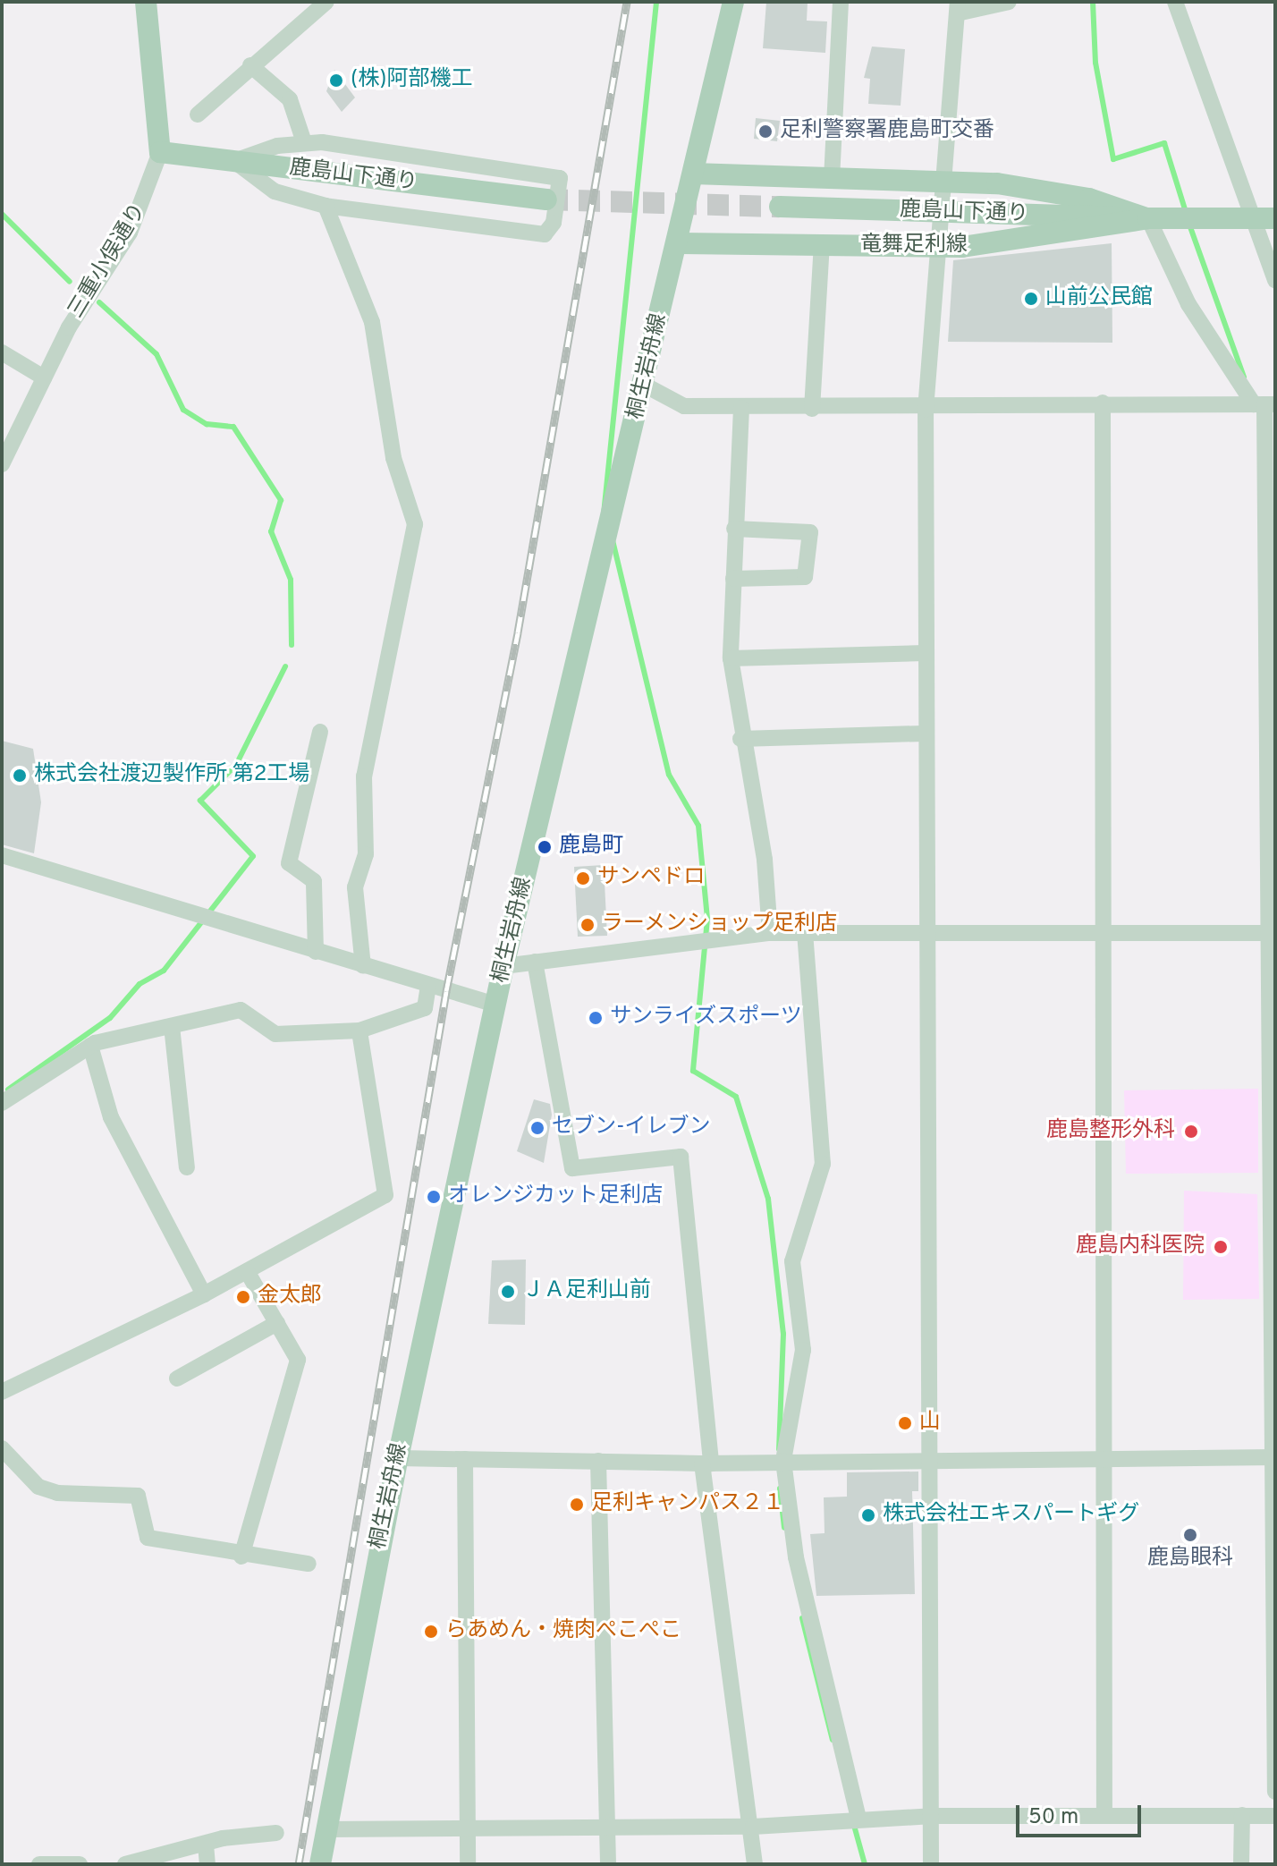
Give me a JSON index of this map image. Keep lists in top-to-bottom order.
{
  "streets": {
    "main road": [
      "鹿島山下通り",
      "竜舞足利線",
      "三重小俣通り",
      "桐生岩舟線"
    ]
  },
  "crossings": [
    ["鹿島山下通り", "竜舞足利線"],
    ["鹿島山下通り", "三重小俣通り"],
    ["竜舞足利線", "桐生岩舟線"]
  ],
  "places": [
    "(株)阿部機工",
    "足利警察署鹿島町交番",
    "山前公民館",
    "株式会社渡辺製作所 第2工場",
    "鹿島町",
    "サンペドロ",
    "ラーメンショップ足利店",
    "サンライズスポーツ",
    "セブン-イレブン",
    "鹿島整形外科",
    "オレンジカット足利店",
    "鹿島内科医院",
    "ＪＡ足利山前",
    "金太郎",
    "山",
    "足利キャンパス２１",
    "株式会社エキスパートギグ",
    "鹿島眼科",
    "らあめん・焼肉ぺこぺこ"
  ],
  "scale_bar": "50 m"
}
